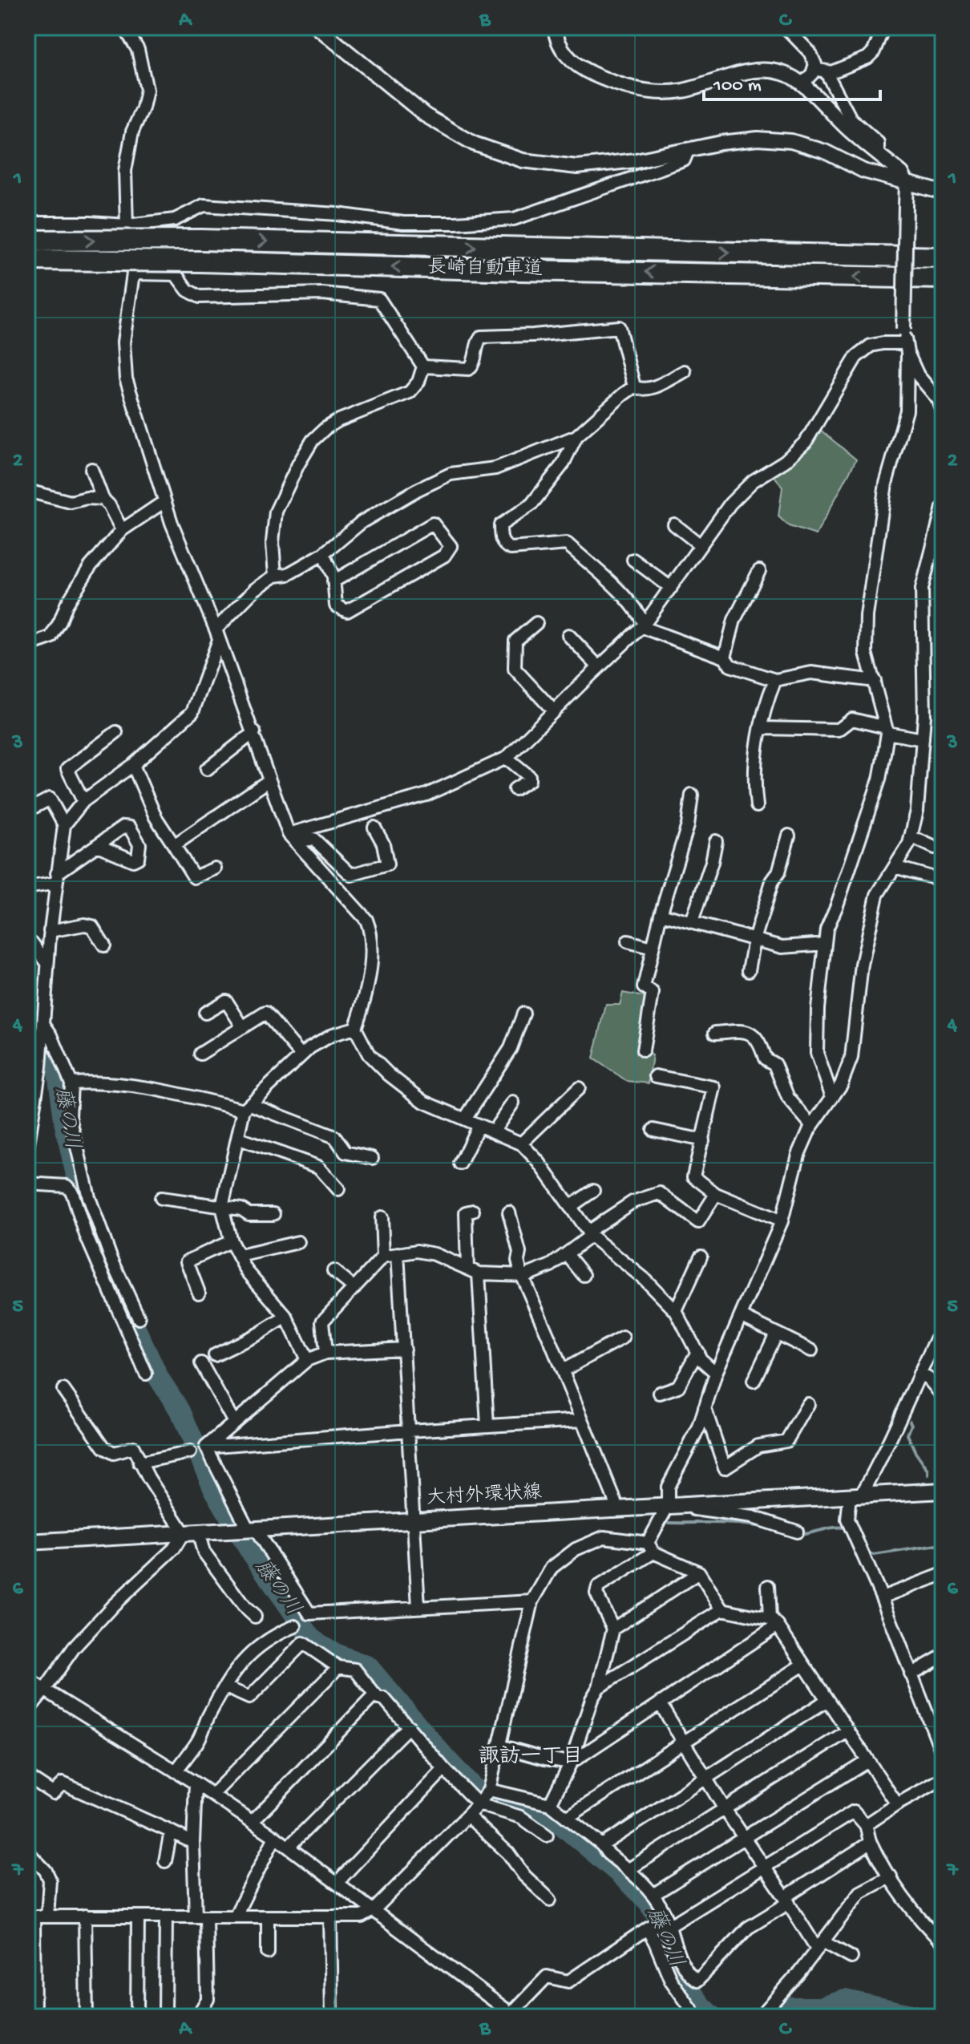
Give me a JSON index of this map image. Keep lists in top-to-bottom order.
{
  "streets": {
    "highway": ["長崎自動車道"],
    "main road": ["大村外環状線"]
  },
  "districts": ["諏訪一丁目"],
  "water": ["藤の川"],
  "scale_bar": "100 m",
  "grid": {
    "columns": ["A", "B", "C"],
    "rows": [
      "1",
      "2",
      "3",
      "4",
      "5",
      "6",
      "7"
    ]
  }
}
